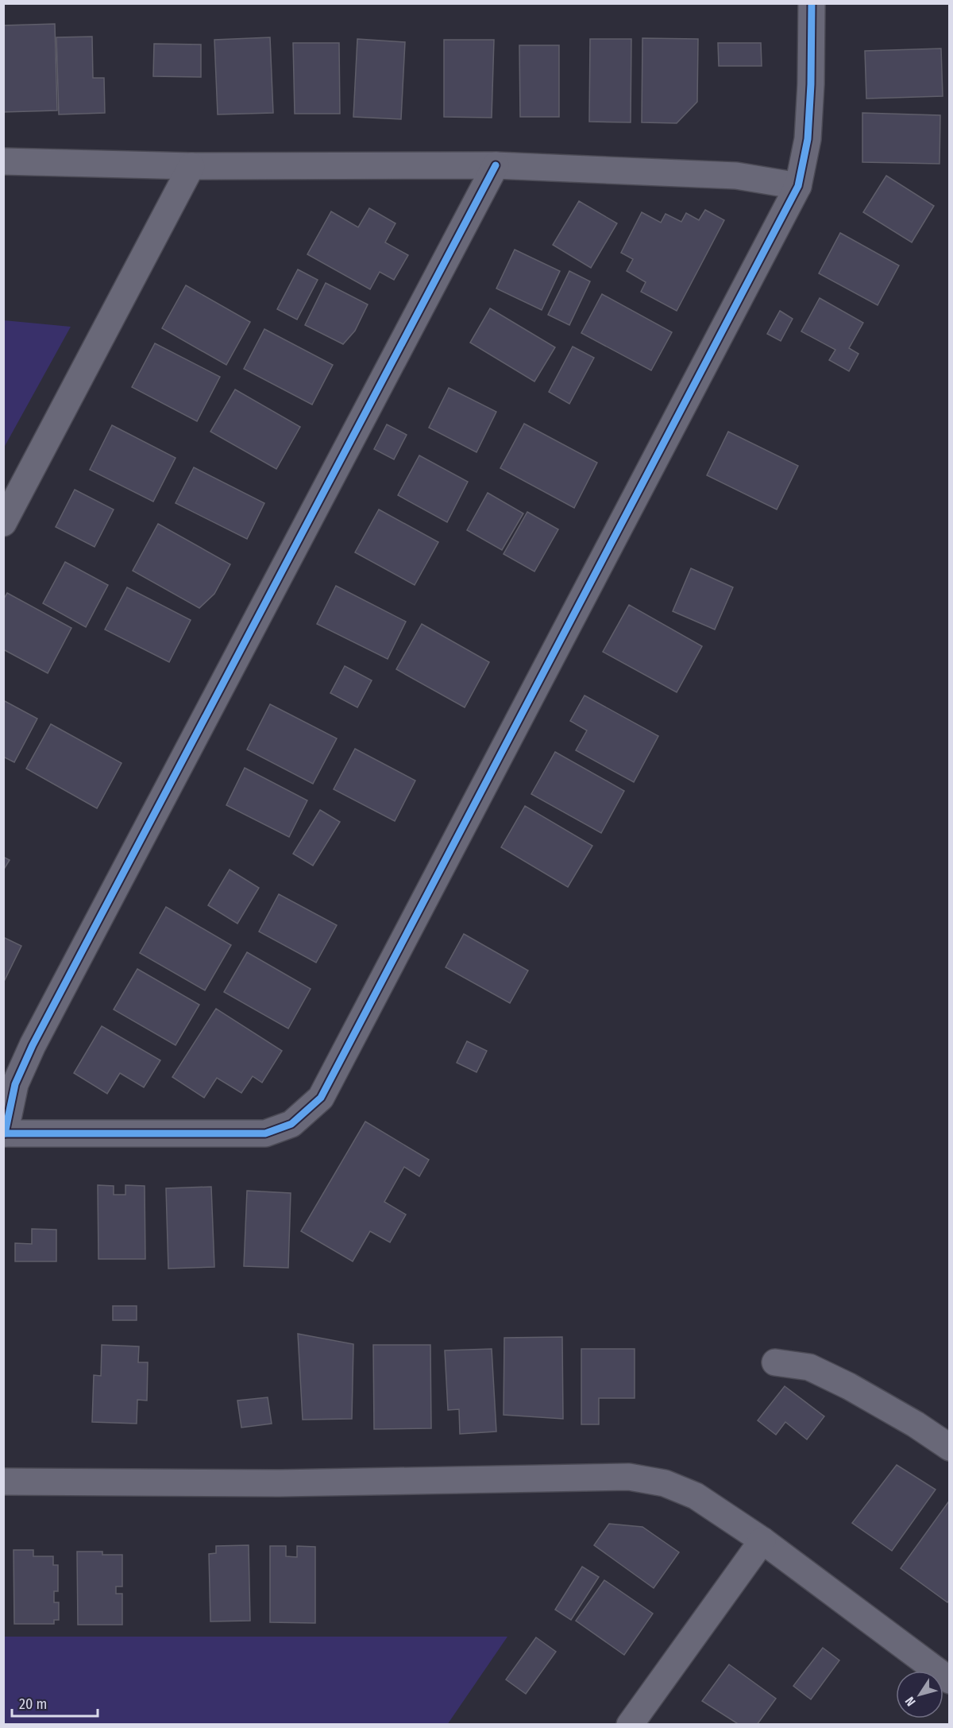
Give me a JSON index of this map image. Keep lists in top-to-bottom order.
{
  "scale_bar": "20 m",
  "north": "bottom left"
}
